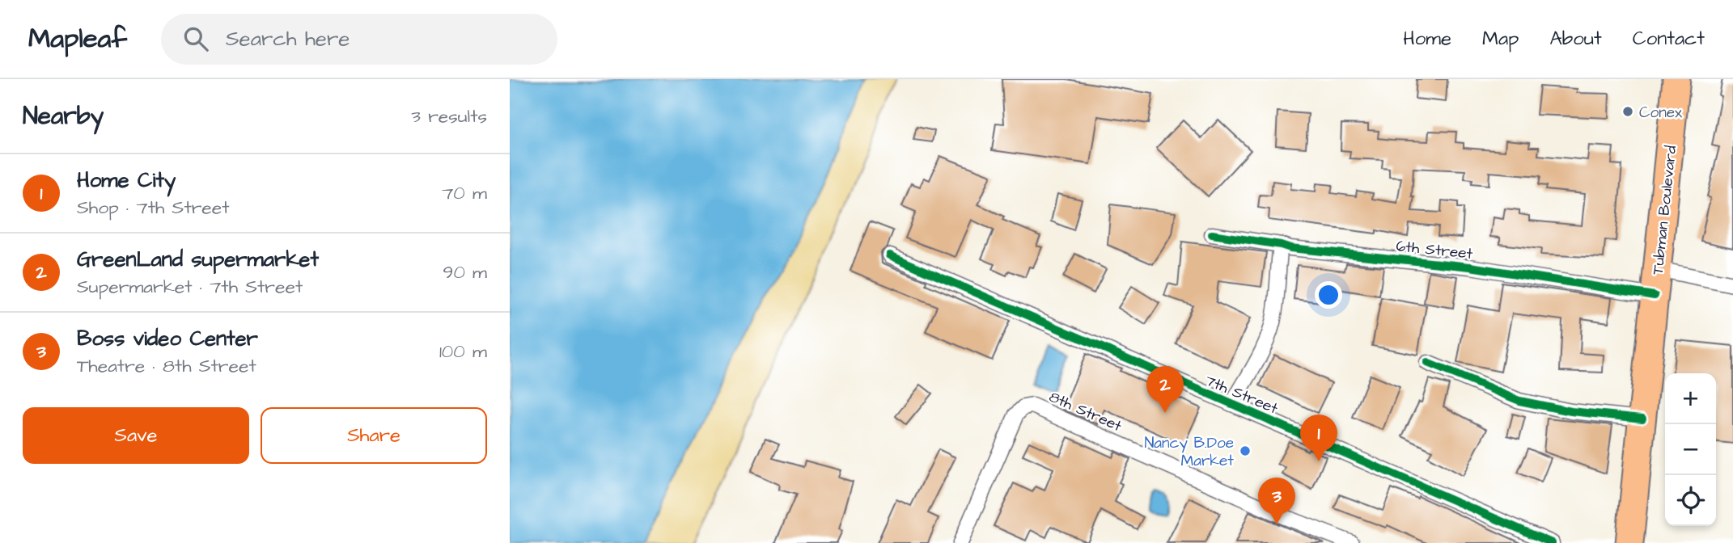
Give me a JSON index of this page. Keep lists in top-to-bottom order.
{
  "streets": {
    "highway": ["Tubman Boulevard"],
    "street": ["6th Street", "7th Street", "8th Street"]
  },
  "crossings": [
    ["Tubman Boulevard", "6th Street"]
  ],
  "places": ["Conex", "Nancy B.Doe Market"],
  "page": {
    "header": "Mapleaf",
    "search": "Search here",
    "nav": [
      "Home",
      "Map",
      "About",
      "Contact"
    ],
    "heading": ["Nearby", "3 results"],
    "list": [
      {
        "mark": "1",
        "name": "Home City",
        "note": "Shop · 7th Street",
        "value": "70 m"
      },
      {
        "mark": "2",
        "name": "GreenLand supermarket",
        "note": "Supermarket · 7th Street",
        "value": "90 m"
      },
      {
        "mark": "3",
        "name": "Boss video Center",
        "note": "Theatre · 8th Street",
        "value": "100 m"
      }
    ],
    "pins": ["2", "1", "3"],
    "map_buttons": ["+", "−"],
    "buttons": ["Save", "Share"]
  }
}
